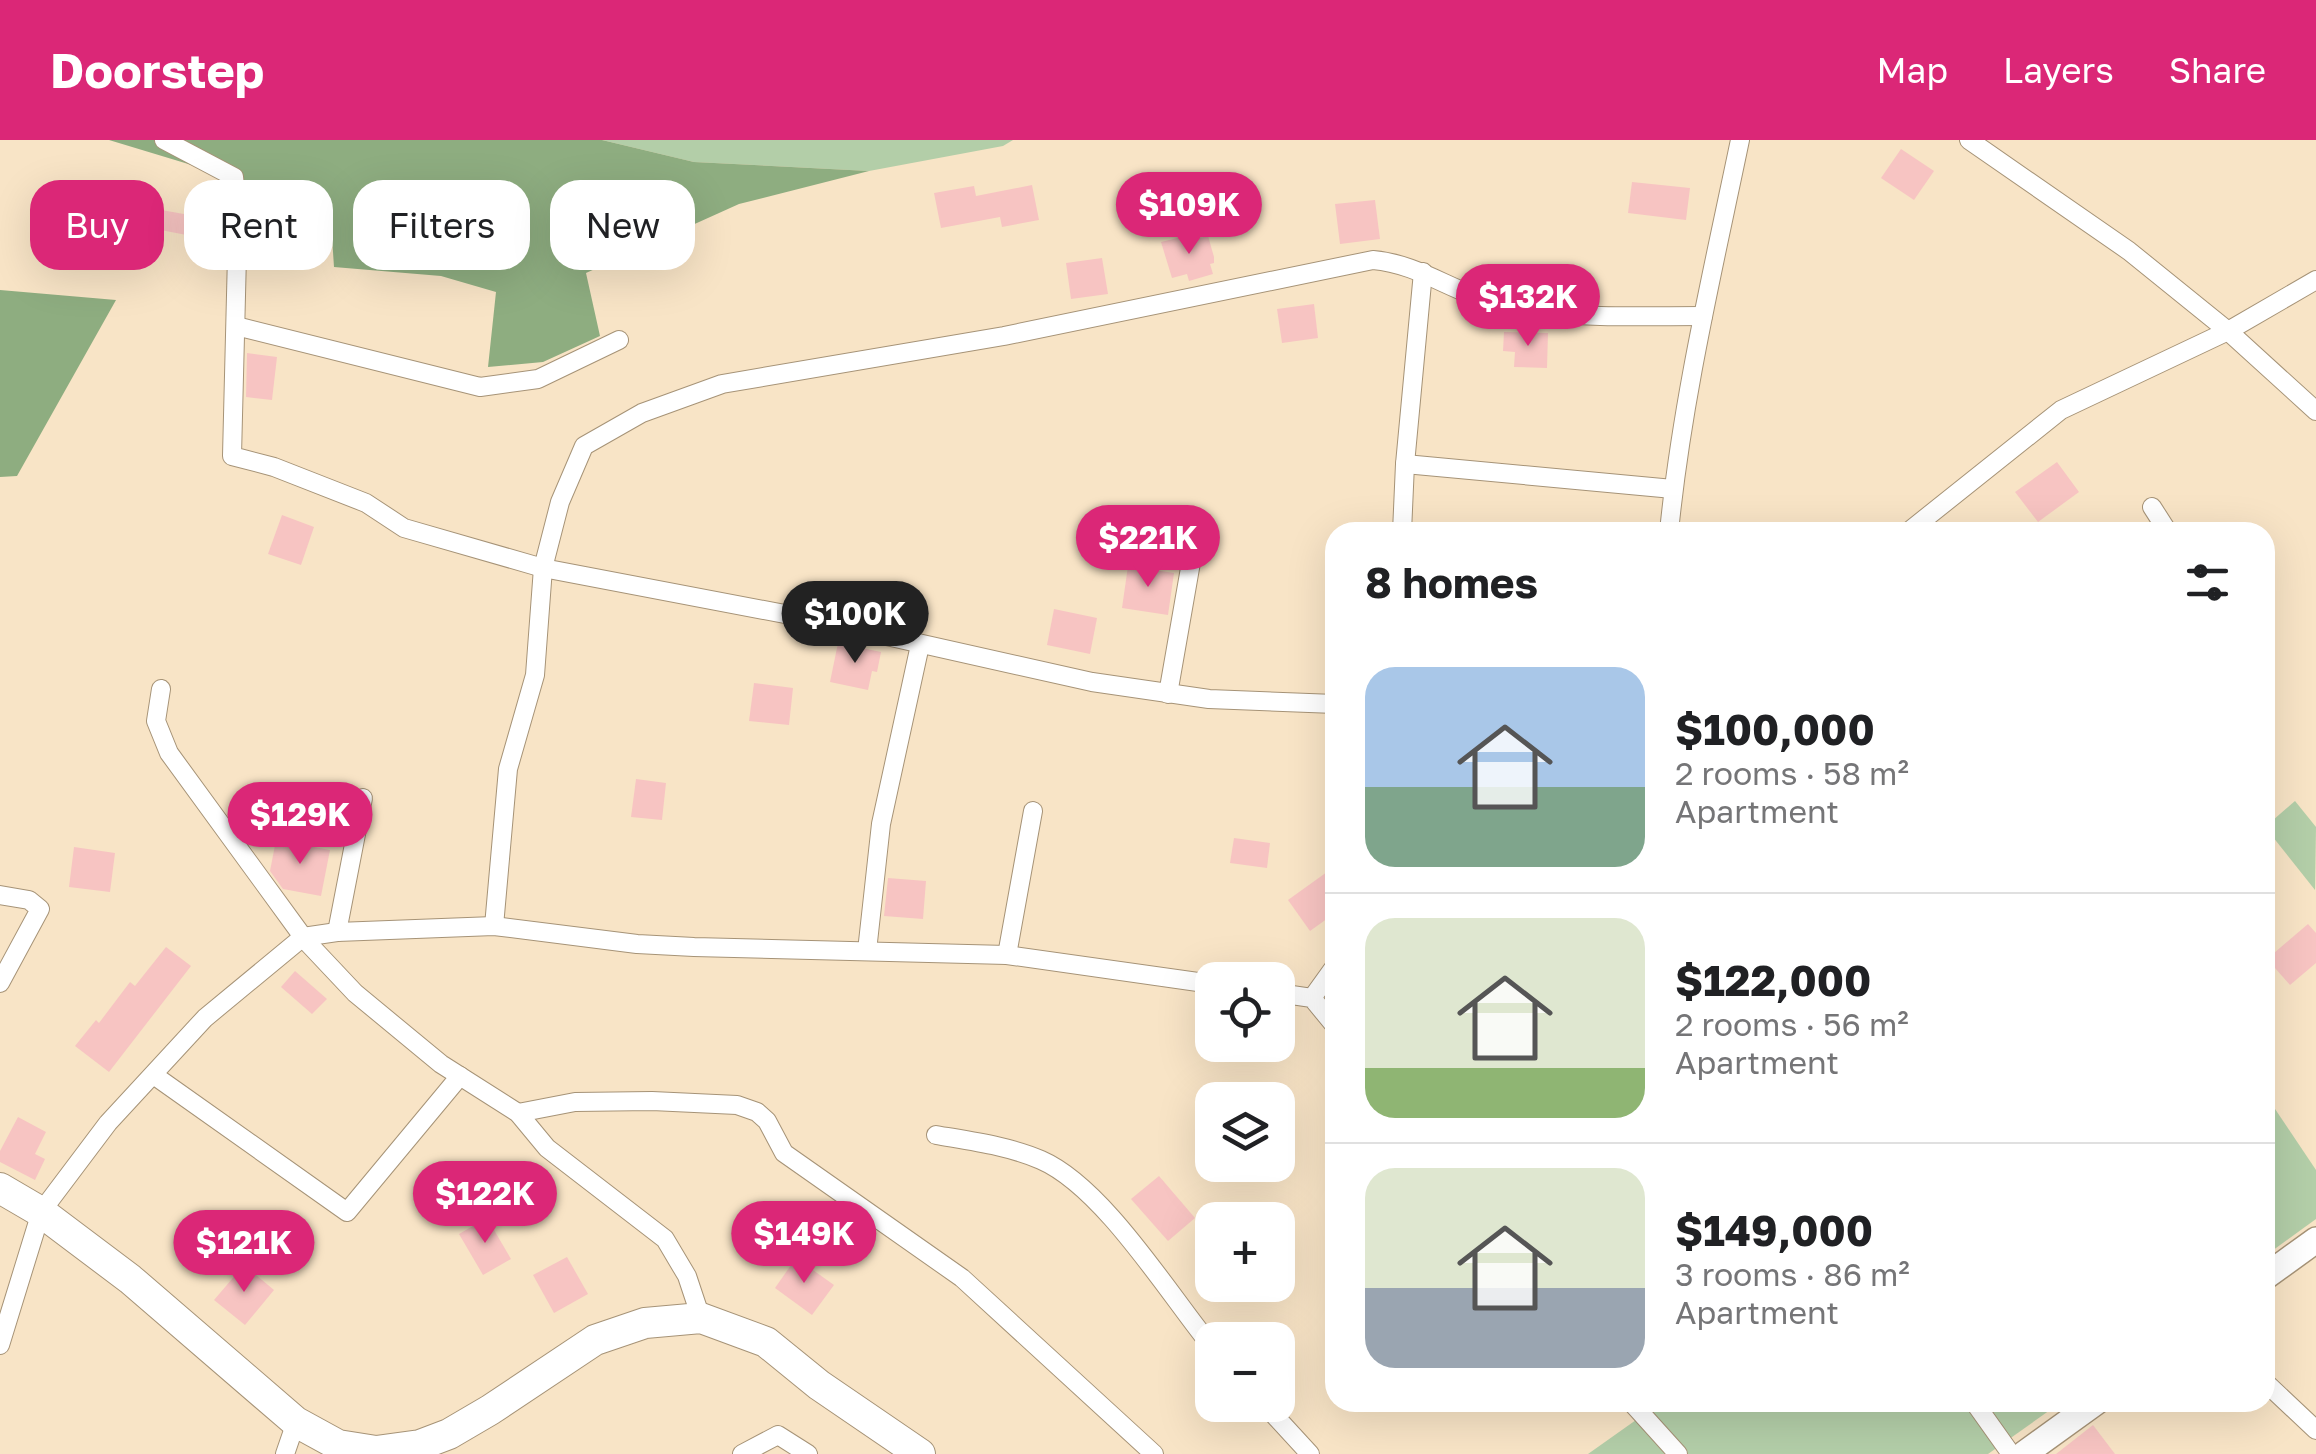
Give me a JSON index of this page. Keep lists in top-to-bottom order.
{
  "page": {
    "header": "Doorstep",
    "nav": ["Map", "Layers", "Share"],
    "price": [
      "$109K",
      "$132K",
      "$221K",
      "$100K",
      "$129K",
      "$122K",
      "$149K",
      "$121K"
    ],
    "chip": [
      "Buy",
      "Rent",
      "Filters",
      "New"
    ],
    "heading": "8 homes",
    "list": [
      {
        "name": "$100,000",
        "note": "2 rooms · 58 m² · Apartment"
      },
      {
        "name": "$122,000",
        "note": "2 rooms · 56 m² · Apartment"
      },
      {
        "name": "$149,000",
        "note": "3 rooms · 86 m² · Apartment"
      }
    ],
    "map_buttons": ["+", "−"]
  }
}
